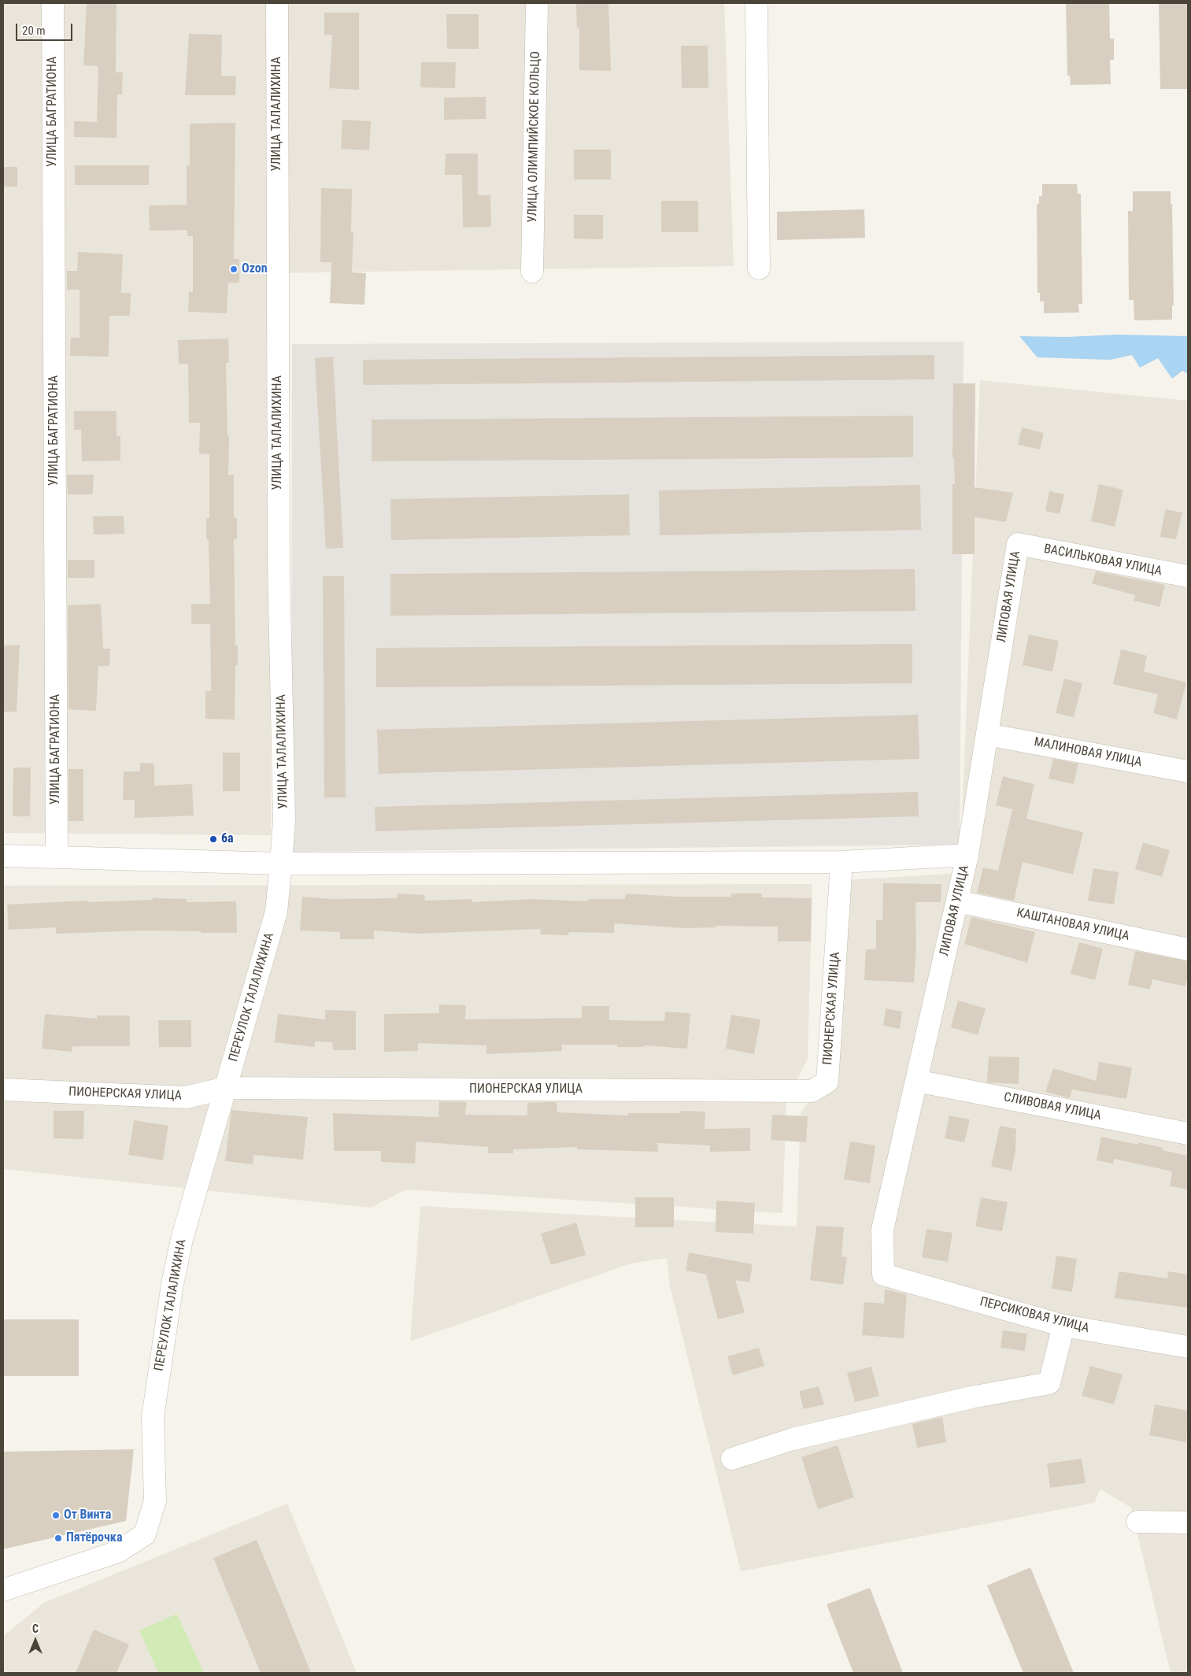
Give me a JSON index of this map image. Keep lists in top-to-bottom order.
{
  "streets": {
    "street": [
      "УЛИЦА БАГРАТИОНА",
      "УЛИЦА ТАЛАЛИХИНА",
      "УЛИЦА ОЛИМПИЙСКОЕ КОЛЬЦО",
      "ВАСИЛЬКОВАЯ УЛИЦА",
      "ЛИПОВАЯ УЛИЦА",
      "МАЛИНОВАЯ УЛИЦА",
      "КАШТАНОВАЯ УЛИЦА",
      "ПЕРЕУЛОК ТАЛАЛИХИНА",
      "ПИОНЕРСКАЯ УЛИЦА",
      "СЛИВОВАЯ УЛИЦА",
      "ПЕРСИКОВАЯ УЛИЦА"
    ]
  },
  "crossings": [
    ["УЛИЦА ТАЛАЛИХИНА", "ПЕРЕУЛОК ТАЛАЛИХИНА"],
    ["ВАСИЛЬКОВАЯ УЛИЦА", "ЛИПОВАЯ УЛИЦА"],
    ["ЛИПОВАЯ УЛИЦА", "МАЛИНОВАЯ УЛИЦА"],
    ["ЛИПОВАЯ УЛИЦА", "КАШТАНОВАЯ УЛИЦА"],
    ["ЛИПОВАЯ УЛИЦА", "СЛИВОВАЯ УЛИЦА"],
    ["ЛИПОВАЯ УЛИЦА", "ПЕРСИКОВАЯ УЛИЦА"],
    ["ПЕРЕУЛОК ТАЛАЛИХИНА", "ПИОНЕРСКАЯ УЛИЦА"]
  ],
  "places": [
    "Ozon",
    "6а",
    "От Винта",
    "Пятёрочка"
  ],
  "scale_bar": "20 m",
  "north": "top"
}
